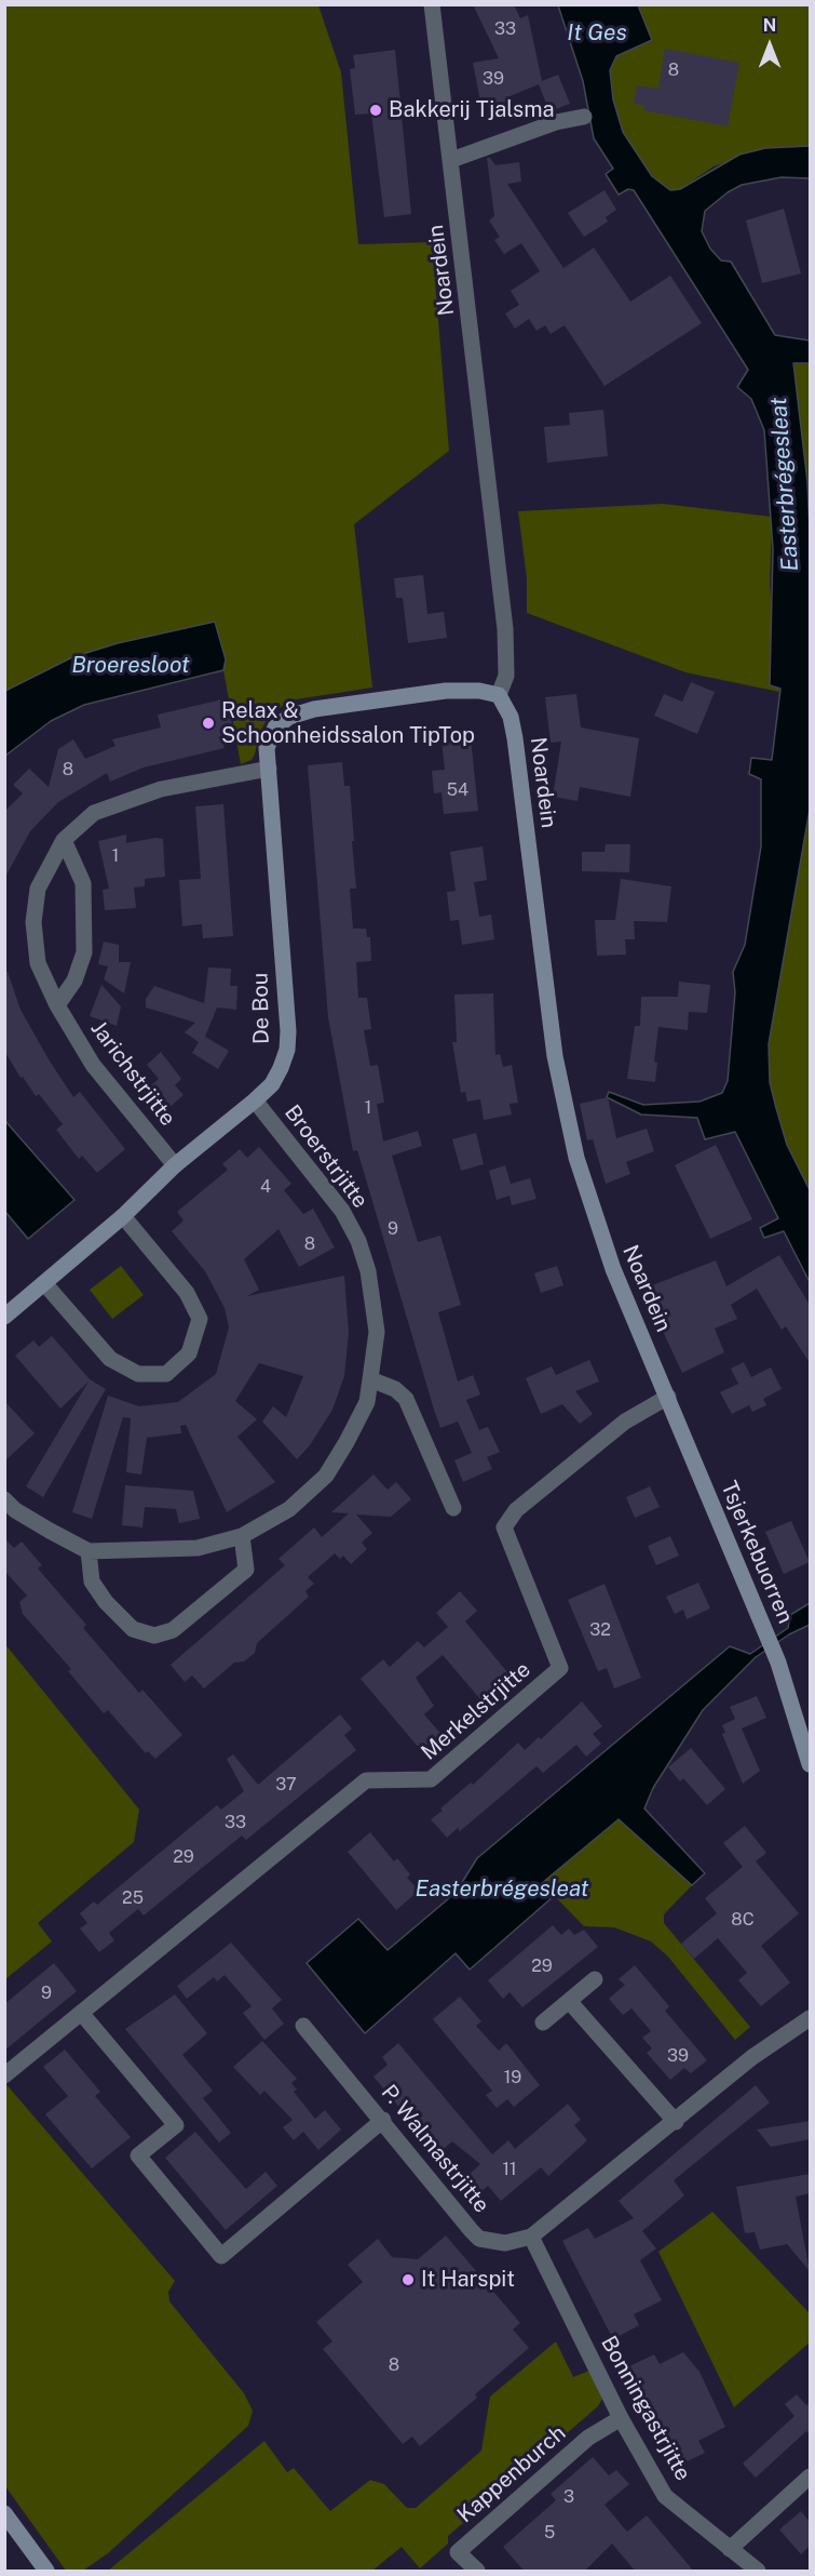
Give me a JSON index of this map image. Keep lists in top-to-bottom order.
{
  "streets": {
    "street": [
      "Noardein",
      "De Bou",
      "Jarichstrjitte",
      "Broerstrjitte",
      "Tsjerkebuorren",
      "Merkelstrjitte",
      "P. Walmastrjitte",
      "Bonningastrjitte",
      "Kappenburch"
    ]
  },
  "crossings": [
    ["Noardein", "Tsjerkebuorren"],
    ["Noardein", "Merkelstrjitte"],
    ["De Bou", "Jarichstrjitte"],
    ["De Bou", "Broerstrjitte"],
    ["Tsjerkebuorren", "Merkelstrjitte"],
    ["P. Walmastrjitte", "Bonningastrjitte"],
    ["Bonningastrjitte", "Kappenburch"]
  ],
  "water": ["It Ges", "Easterbrégesleat", "Broeresloot"],
  "places": ["Bakkerij Tjalsma", "Relax & Schoonheidssalon TipTop", "It Harspit"],
  "house_numbers": [
    "33",
    "8",
    "39",
    "8",
    "54",
    "1",
    "1",
    "4",
    "9",
    "8",
    "32",
    "37",
    "33",
    "29",
    "25",
    "8C",
    "29",
    "9",
    "39",
    "19",
    "11",
    "8",
    "3",
    "5"
  ],
  "north": "top"
}
